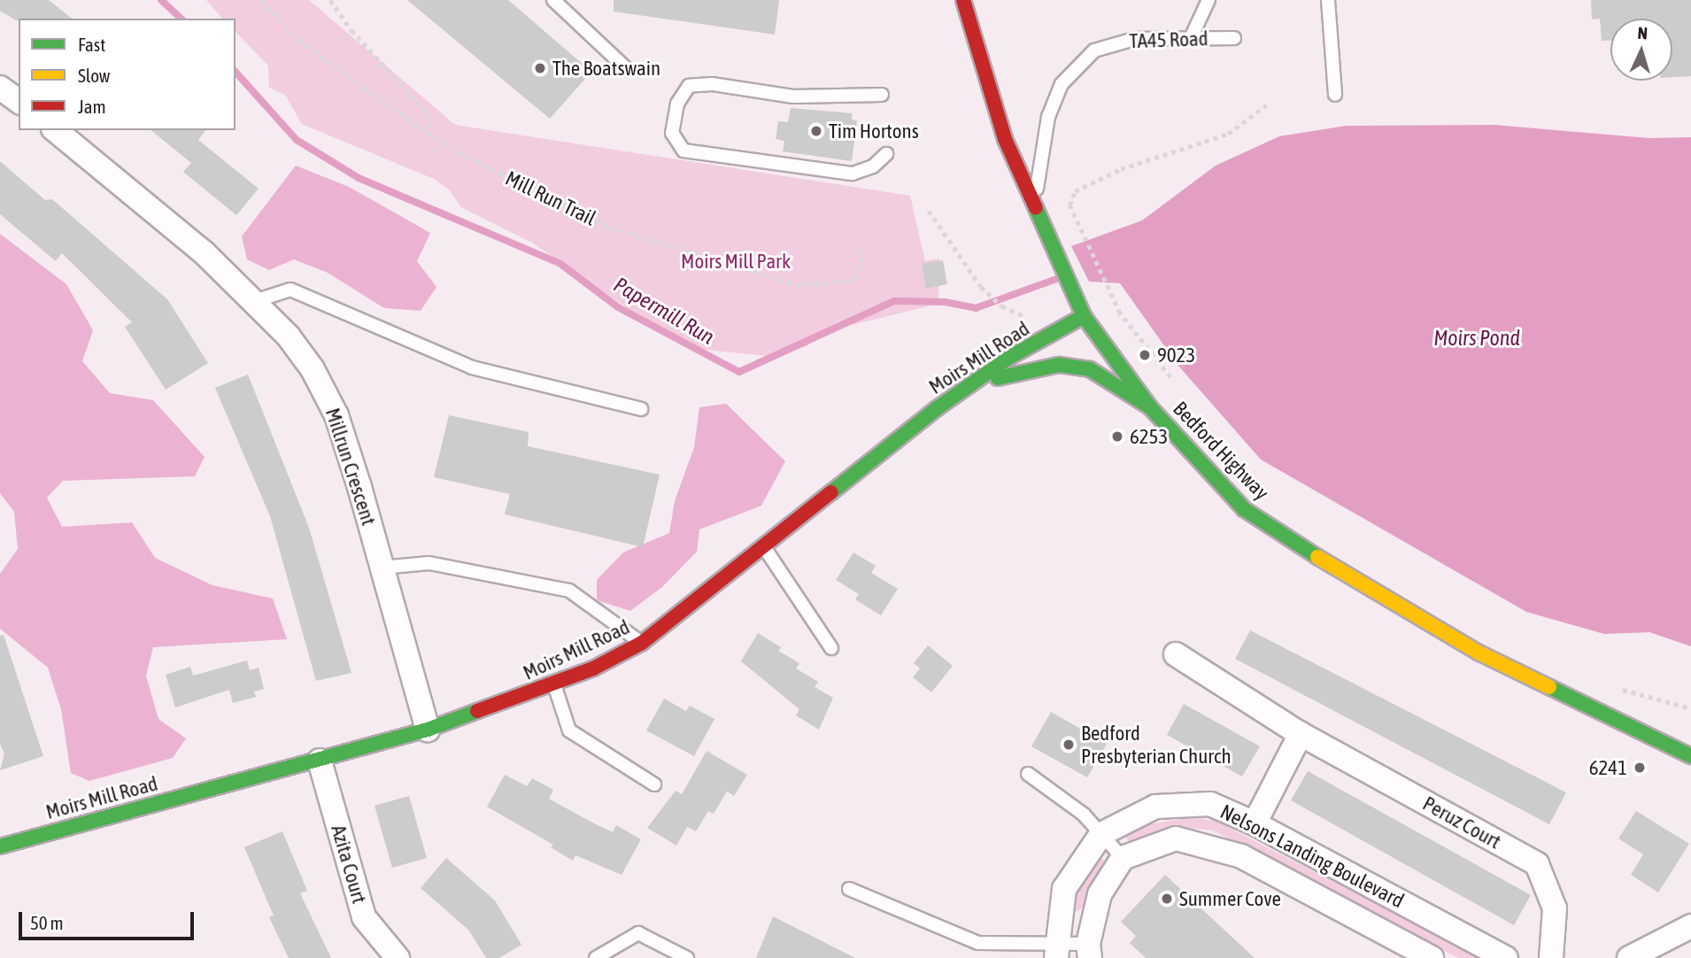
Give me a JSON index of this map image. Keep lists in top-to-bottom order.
{
  "streets": {
    "street": [
      "Moirs Mill Road",
      "Bedford Highway",
      "Millrun Crescent",
      "Peruz Court",
      "Nelsons Landing Boulevard",
      "Azita Court"
    ],
    "lane": ["TA45 Road"],
    "path": ["Mill Run Trail"]
  },
  "crossings": [
    ["TA45 Road", "Bedford Highway"],
    ["Moirs Mill Road", "Bedford Highway"],
    ["Moirs Mill Road", "Millrun Crescent"],
    ["Moirs Mill Road", "Azita Court"]
  ],
  "water": ["Papermill Run", "Moirs Pond"],
  "parks": ["Moirs Mill Park"],
  "places": [
    "The Boatswain",
    "Tim Hortons",
    "9023",
    "6253",
    "Bedford Presbyterian Church",
    "6241",
    "Summer Cove"
  ],
  "legend": ["Fast", "Slow", "Jam"],
  "scale_bar": "50 m",
  "north": "top"
}
